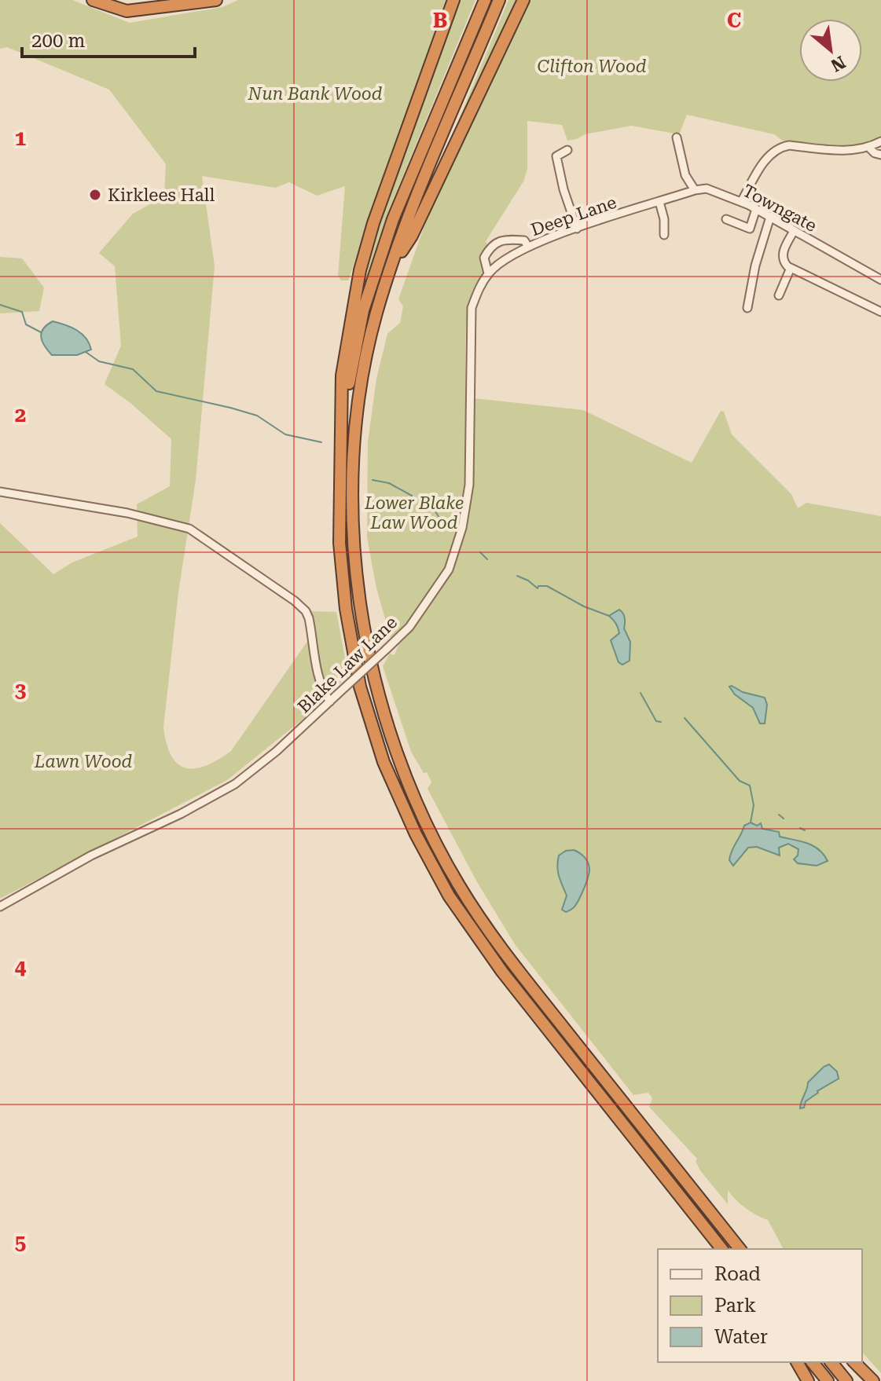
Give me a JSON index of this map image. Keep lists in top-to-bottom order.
{
  "streets": {
    "street": ["Towngate", "Deep Lane", "Blake Law Lane"]
  },
  "crossings": [
    ["Towngate", "Deep Lane"],
    ["Deep Lane", "Blake Law Lane"]
  ],
  "parks": [
    "Clifton Wood",
    "Nun Bank Wood",
    "Lower Blake Law Wood",
    "Lawn Wood"
  ],
  "places": ["Kirklees Hall"],
  "legend": ["Road", "Park", "Water"],
  "scale_bar": "200 m",
  "north": "bottom right",
  "grid": {
    "columns": ["B", "C"],
    "rows": [
      "1",
      "2",
      "3",
      "4",
      "5"
    ]
  }
}
